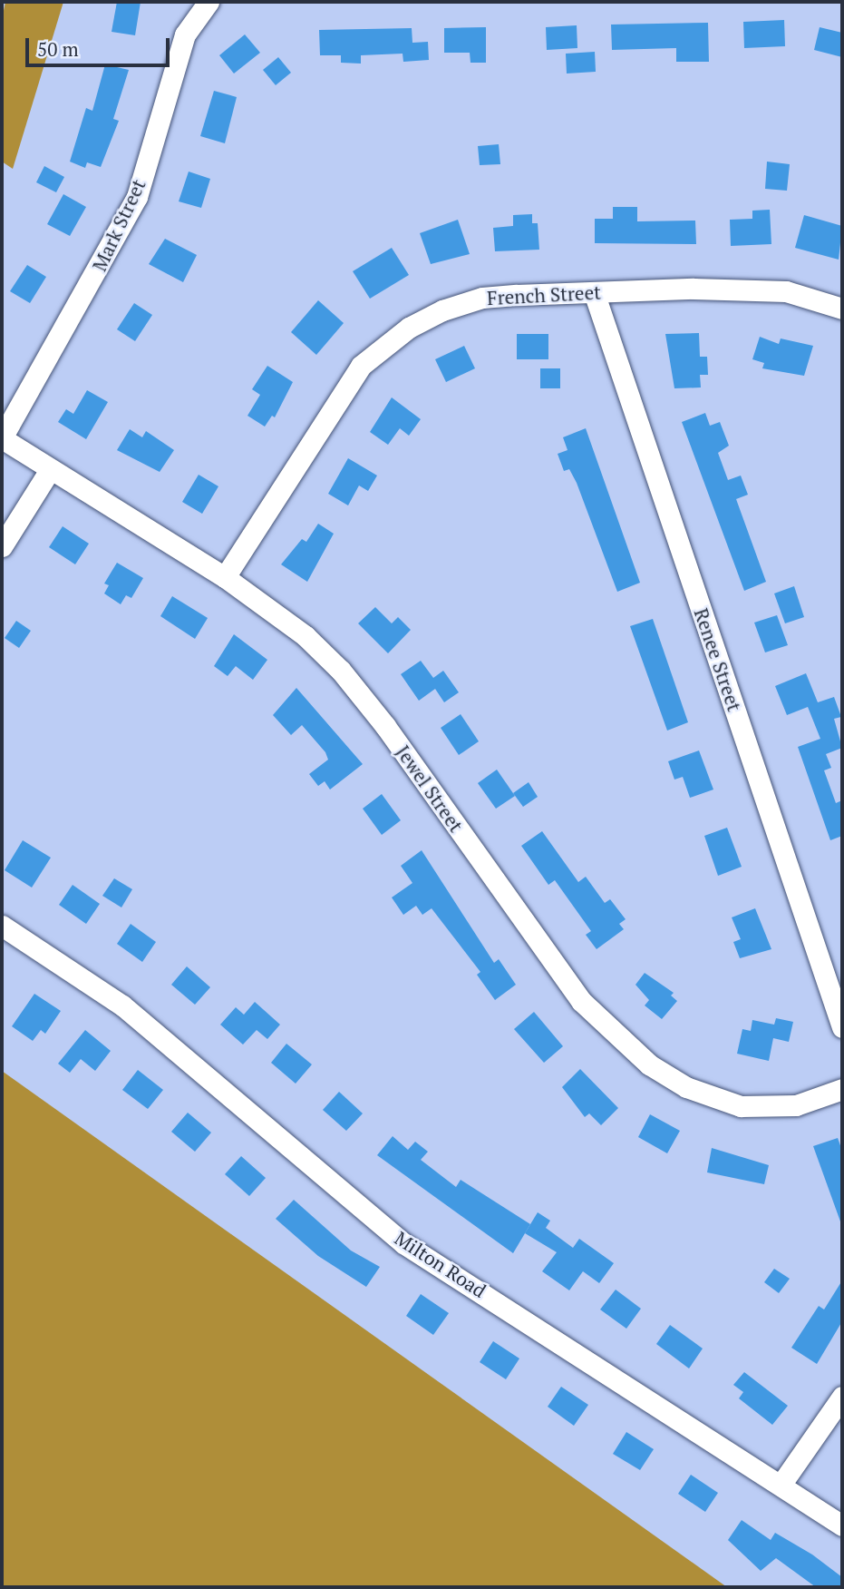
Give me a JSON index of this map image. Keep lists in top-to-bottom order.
{
  "streets": {
    "street": [
      "Mark Street",
      "French Street",
      "Renee Street",
      "Jewel Street",
      "Milton Road"
    ]
  },
  "crossings": [
    ["Mark Street", "Jewel Street"],
    ["French Street", "Renee Street"],
    ["French Street", "Jewel Street"]
  ],
  "scale_bar": "50 m"
}
